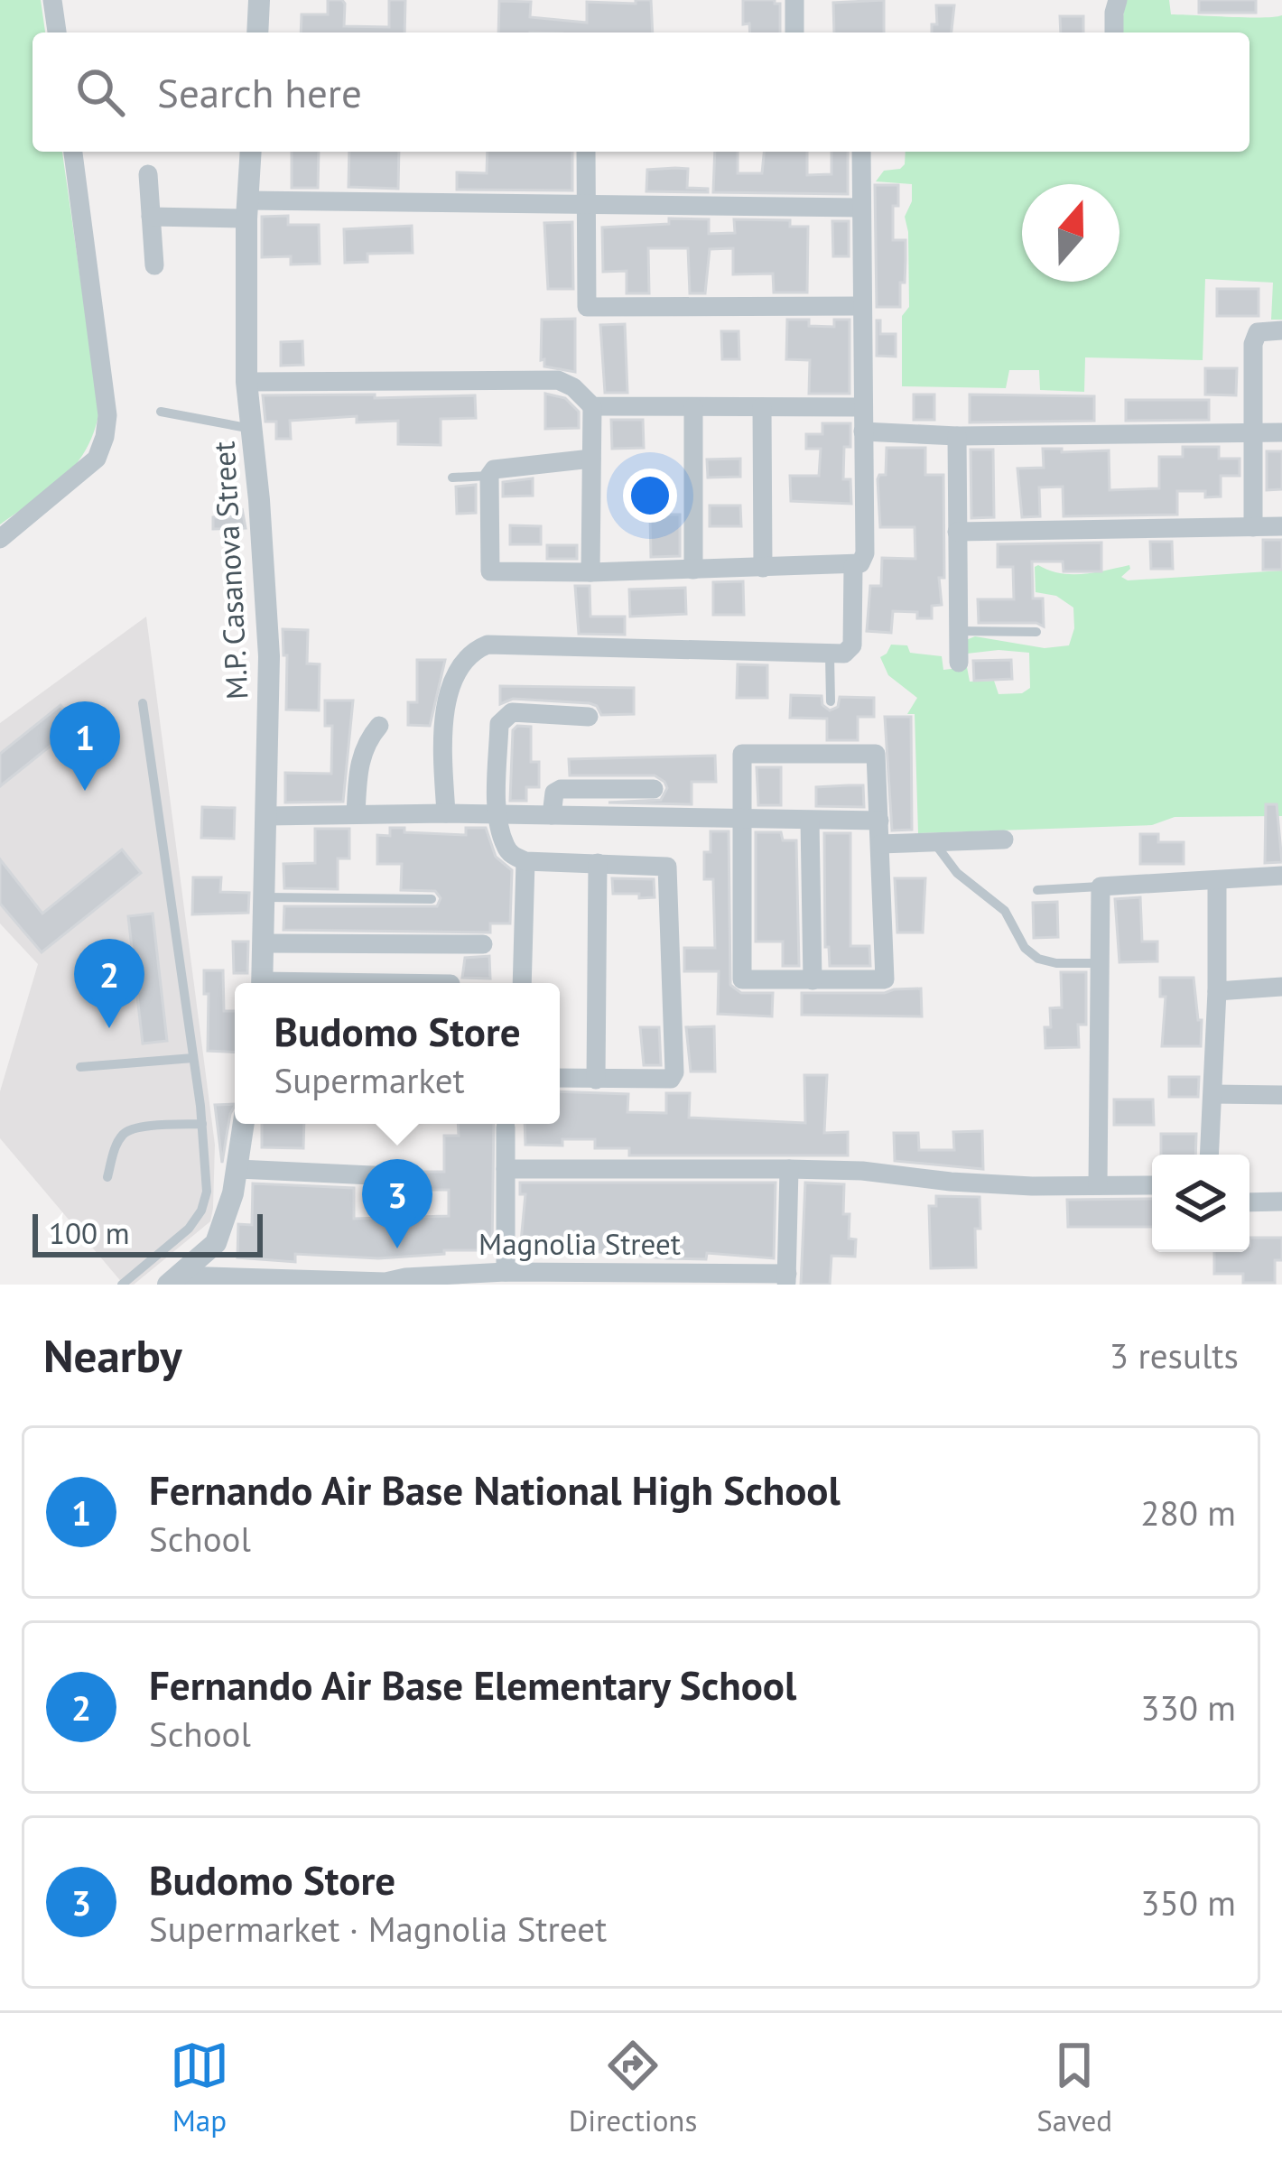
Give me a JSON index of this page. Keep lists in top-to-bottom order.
{
  "streets": {
    "street": ["M.P. Casanova Street", "Magnolia Street"]
  },
  "scale_bar": "100 m",
  "north": "top",
  "page": {
    "search": "Search here",
    "pins": ["1", "2", "3"],
    "popup": ["Budomo Store", "Supermarket"],
    "scale": "100 m",
    "heading": ["Nearby", "3 results"],
    "list": [
      {
        "mark": "1",
        "name": "Fernando Air Base National High School",
        "note": "School",
        "value": "280 m"
      },
      {
        "mark": "2",
        "name": "Fernando Air Base Elementary School",
        "note": "School",
        "value": "330 m"
      },
      {
        "mark": "3",
        "name": "Budomo Store",
        "note": "Supermarket · Magnolia Street",
        "value": "350 m"
      }
    ],
    "nav": ["Map", "Directions", "Saved"]
  }
}
